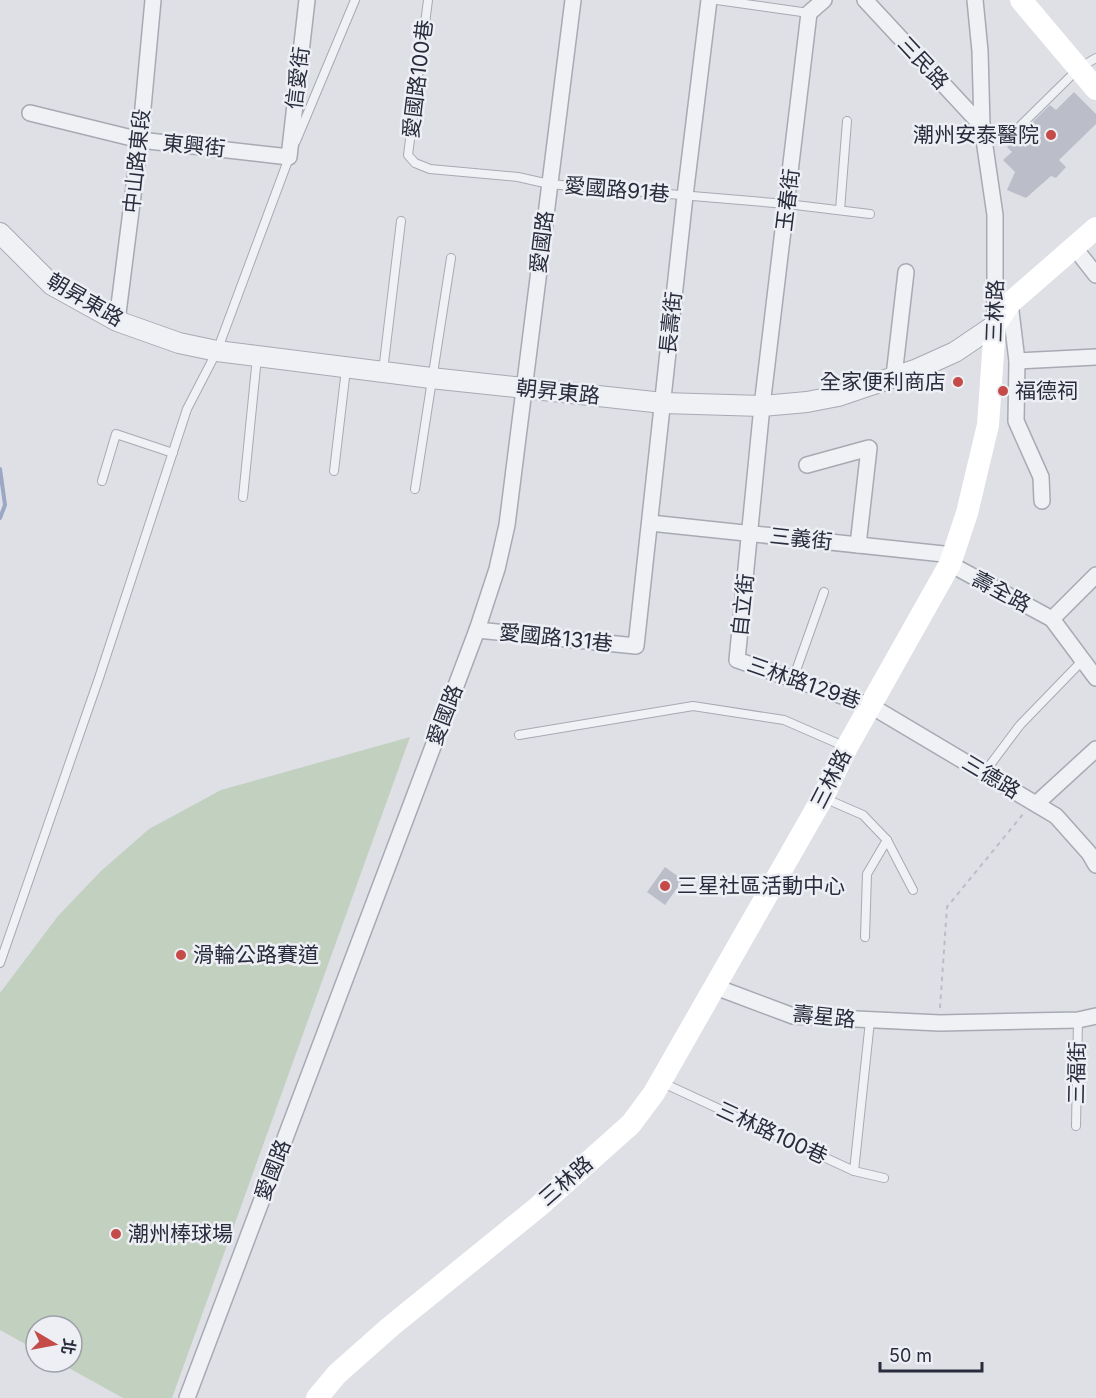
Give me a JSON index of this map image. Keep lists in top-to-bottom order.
{
  "streets": {
    "main road": ["朝昇東路", "三林路"],
    "street": [
      "三民路",
      "信愛街",
      "東興街",
      "中山路東段",
      "玉春街",
      "愛國路",
      "長壽街",
      "三義街",
      "壽全路",
      "自立街",
      "愛國路131巷",
      "三林路129巷",
      "三德路",
      "壽星路"
    ],
    "lane": [
      "愛國路100巷",
      "愛國路91巷",
      "三福街",
      "三林路100巷"
    ]
  },
  "crossings": [
    ["三民路", "三林路"],
    ["信愛街", "東興街"],
    ["愛國路100巷", "愛國路91巷"],
    ["愛國路100巷", "愛國路"],
    ["東興街", "中山路東段"],
    ["中山路東段", "朝昇東路"],
    ["愛國路91巷", "玉春街"],
    ["愛國路91巷", "愛國路"],
    ["愛國路91巷", "長壽街"],
    ["玉春街", "朝昇東路"],
    ["玉春街", "自立街"],
    ["愛國路", "朝昇東路"],
    ["愛國路", "愛國路131巷"],
    ["朝昇東路", "三林路"],
    ["朝昇東路", "長壽街"],
    ["朝昇東路", "自立街"],
    ["三林路", "三義街"],
    ["三林路", "壽全路"],
    ["三林路", "三林路129巷"],
    ["三林路", "三德路"],
    ["三林路", "壽星路"],
    ["三林路", "三林路100巷"],
    ["長壽街", "三義街"],
    ["長壽街", "愛國路131巷"],
    ["三義街", "壽全路"],
    ["三義街", "自立街"],
    ["自立街", "三林路129巷"],
    ["三林路129巷", "三德路"]
  ],
  "places": [
    "潮州安泰醫院",
    "全家便利商店",
    "福德祠",
    "三星社區活動中心",
    "滑輪公路賽道",
    "潮州棒球場"
  ],
  "scale_bar": "50 m",
  "north": "right"
}
